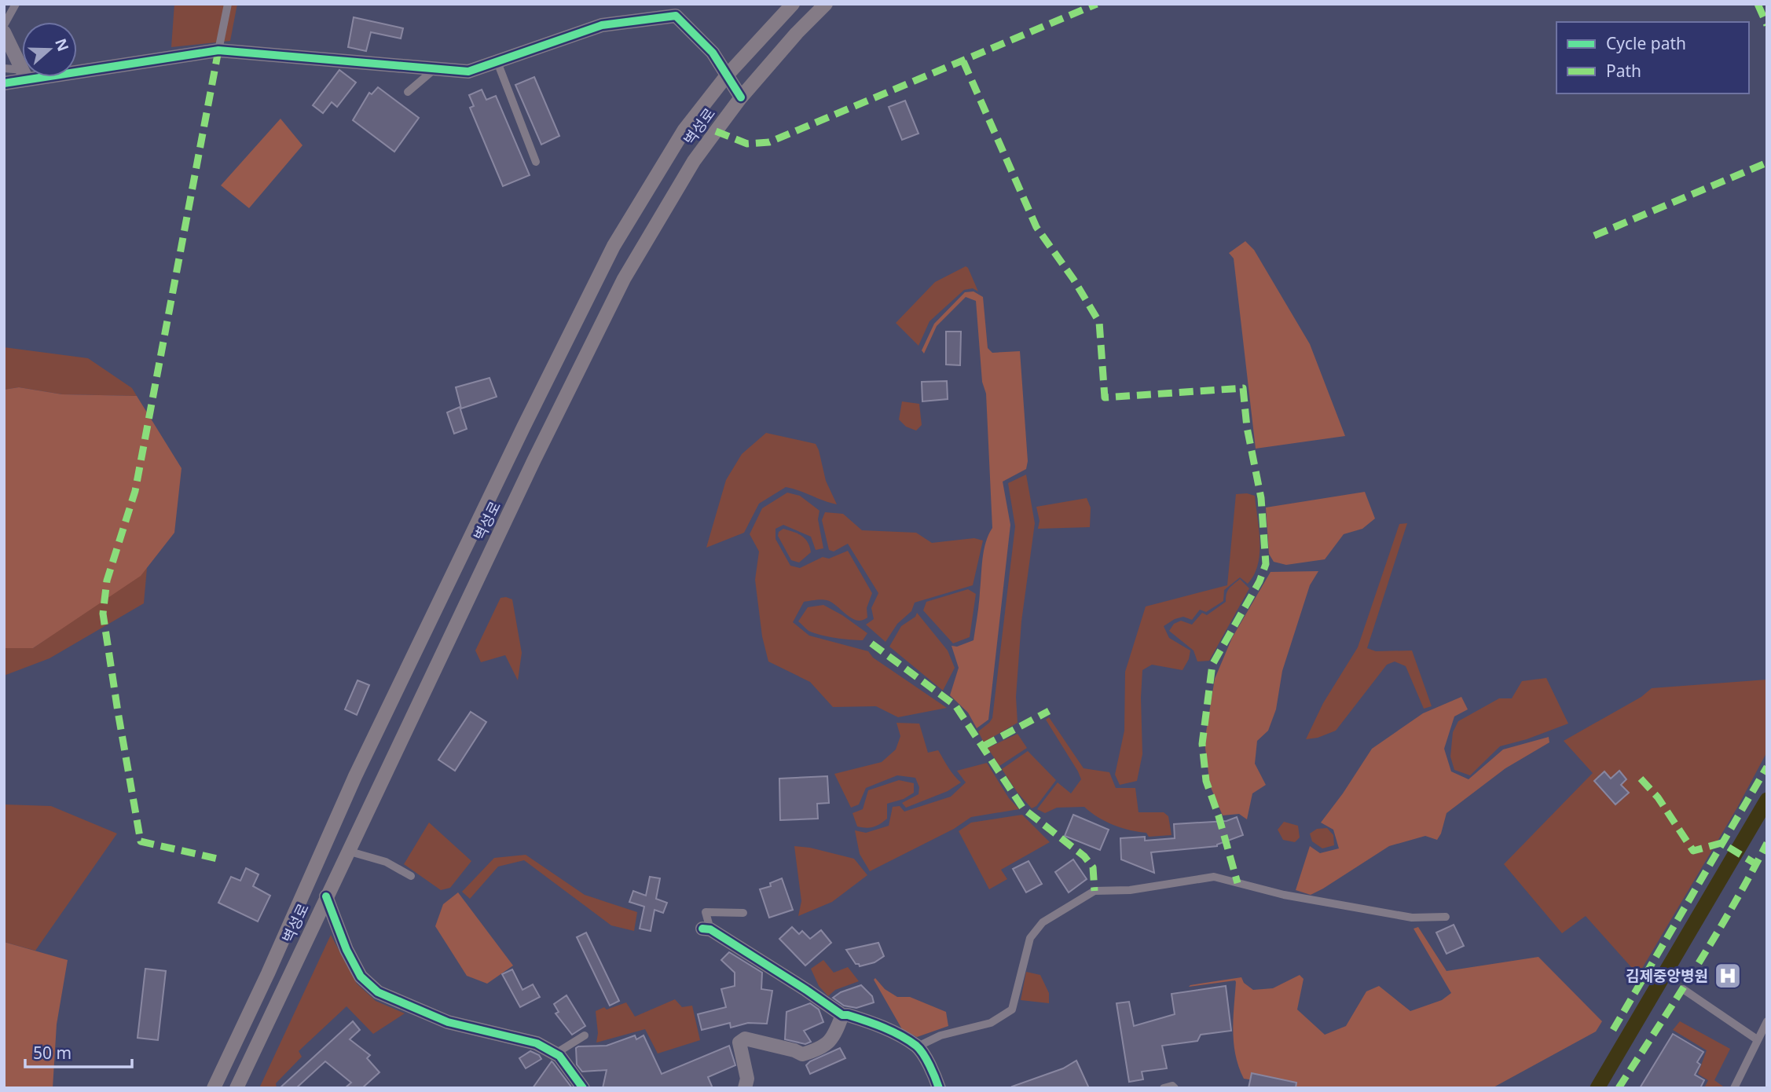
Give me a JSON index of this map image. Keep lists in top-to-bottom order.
{
  "streets": {
    "main road": ["벽성로"]
  },
  "places": {
    "hospital": ["김제중앙병원"]
  },
  "legend": ["Cycle path", "Path"],
  "scale_bar": "50 m",
  "north": "right"
}
